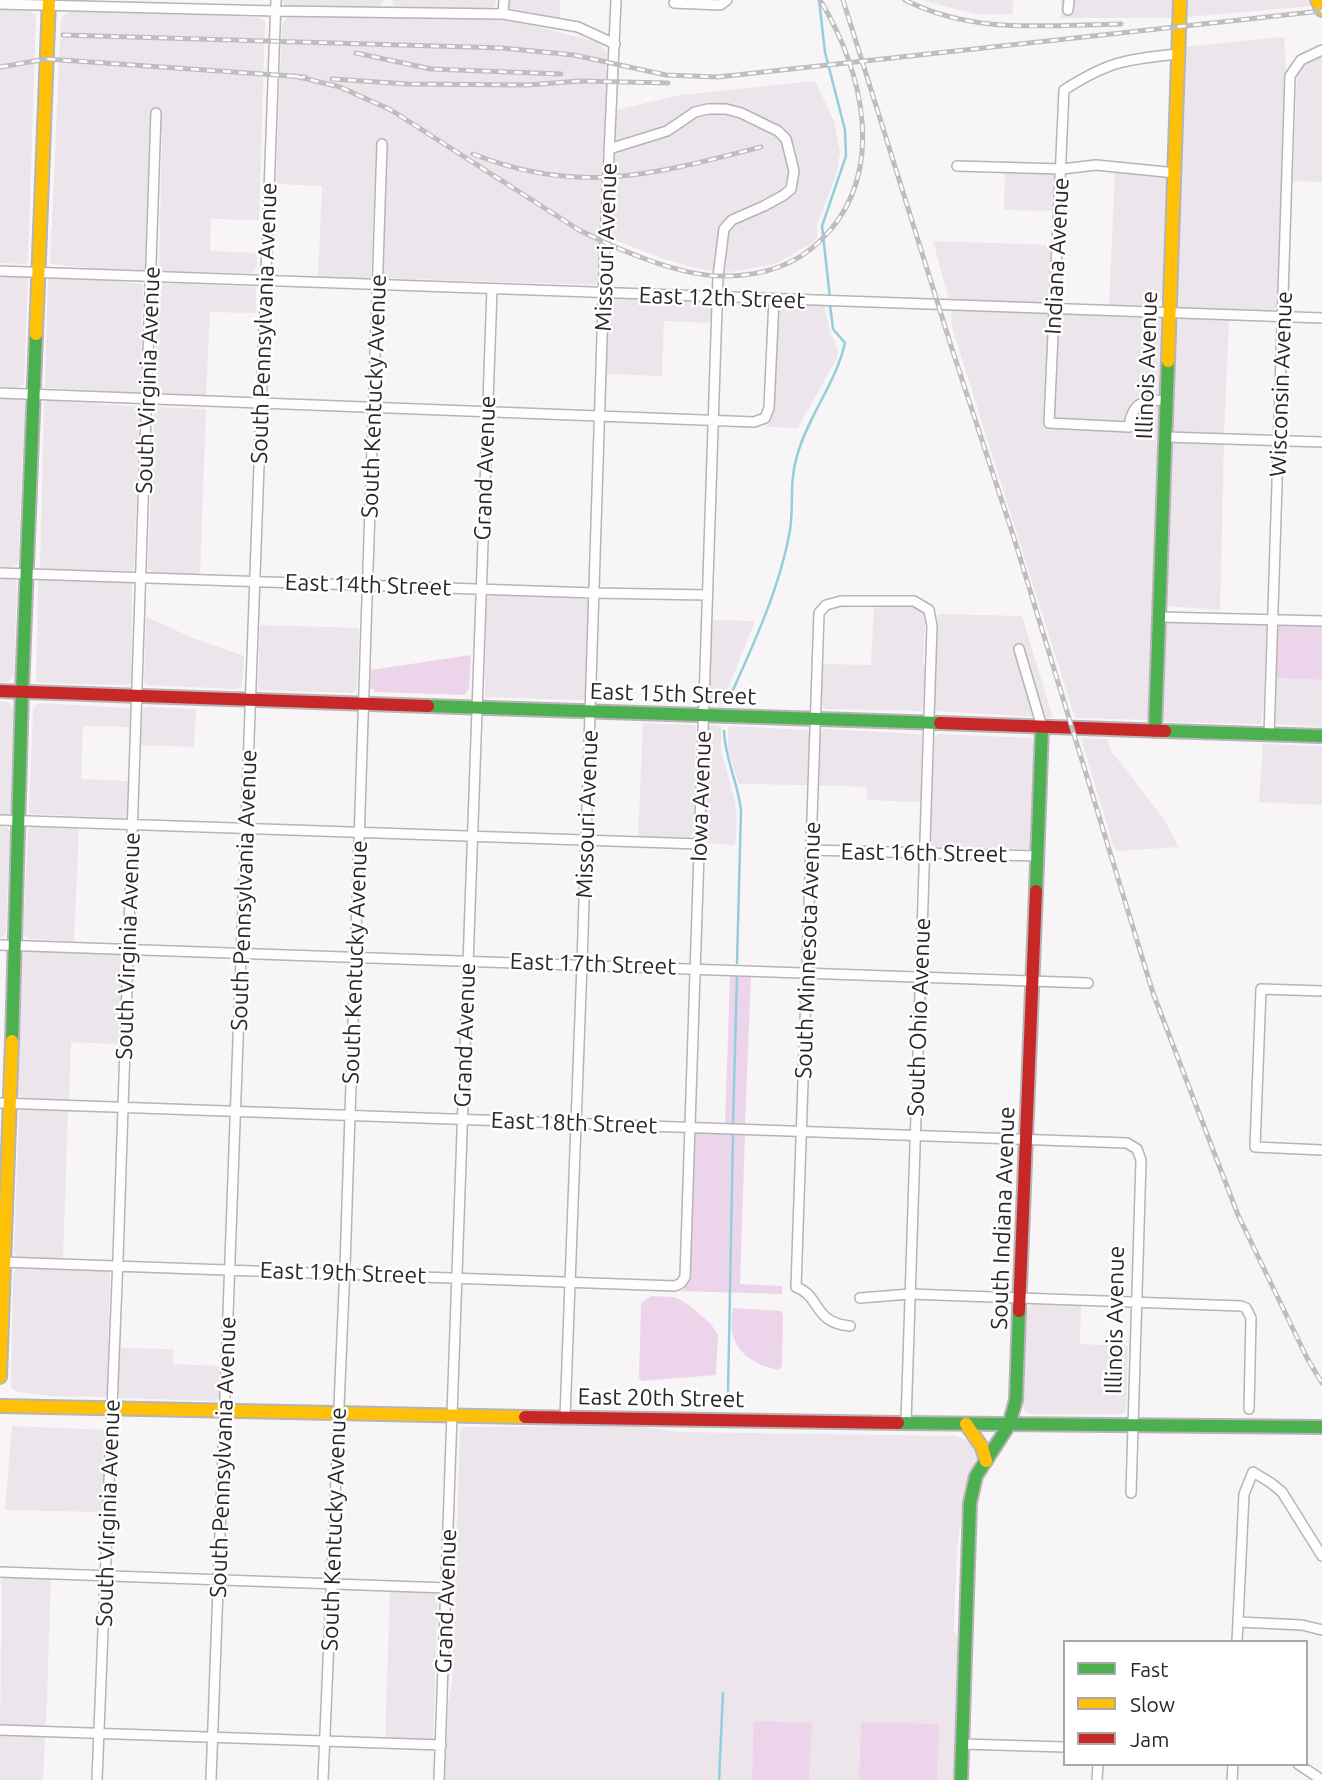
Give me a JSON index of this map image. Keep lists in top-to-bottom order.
{
  "streets": {
    "main road": [
      "Illinois Avenue",
      "East 15th Street",
      "South Indiana Avenue",
      "East 20th Street"
    ],
    "street": [
      "Missouri Avenue",
      "Indiana Avenue",
      "East 12th Street",
      "South Pennsylvania Avenue",
      "South Virginia Avenue",
      "Wisconsin Avenue",
      "South Kentucky Avenue",
      "Grand Avenue",
      "East 14th Street",
      "Iowa Avenue",
      "East 16th Street",
      "South Minnesota Avenue",
      "East 17th Street",
      "South Ohio Avenue",
      "East 18th Street",
      "East 19th Street"
    ]
  },
  "crossings": [
    ["Missouri Avenue", "East 12th Street"],
    ["Missouri Avenue", "East 14th Street"],
    ["Missouri Avenue", "East 15th Street"],
    ["Missouri Avenue", "Iowa Avenue"],
    ["Missouri Avenue", "East 17th Street"],
    ["Missouri Avenue", "East 18th Street"],
    ["Missouri Avenue", "East 19th Street"],
    ["Missouri Avenue", "East 20th Street"],
    ["Indiana Avenue", "East 12th Street"],
    ["Indiana Avenue", "Illinois Avenue"],
    ["East 12th Street", "South Pennsylvania Avenue"],
    ["East 12th Street", "Illinois Avenue"],
    ["East 12th Street", "South Virginia Avenue"],
    ["East 12th Street", "Wisconsin Avenue"],
    ["East 12th Street", "South Kentucky Avenue"],
    ["East 12th Street", "Grand Avenue"],
    ["East 12th Street", "Iowa Avenue"],
    ["South Pennsylvania Avenue", "East 14th Street"],
    ["South Pennsylvania Avenue", "East 15th Street"],
    ["South Pennsylvania Avenue", "East 17th Street"],
    ["South Pennsylvania Avenue", "East 18th Street"],
    ["South Pennsylvania Avenue", "East 19th Street"],
    ["South Pennsylvania Avenue", "East 20th Street"],
    ["Illinois Avenue", "East 15th Street"],
    ["Illinois Avenue", "East 18th Street"],
    ["Illinois Avenue", "East 20th Street"],
    ["South Virginia Avenue", "East 14th Street"],
    ["South Virginia Avenue", "East 15th Street"],
    ["South Virginia Avenue", "East 17th Street"],
    ["South Virginia Avenue", "East 18th Street"],
    ["South Virginia Avenue", "East 19th Street"],
    ["South Virginia Avenue", "East 20th Street"],
    ["Wisconsin Avenue", "East 15th Street"],
    ["South Kentucky Avenue", "East 14th Street"],
    ["South Kentucky Avenue", "East 15th Street"],
    ["South Kentucky Avenue", "East 17th Street"],
    ["South Kentucky Avenue", "East 18th Street"],
    ["South Kentucky Avenue", "East 19th Street"],
    ["South Kentucky Avenue", "East 20th Street"],
    ["Grand Avenue", "East 14th Street"],
    ["Grand Avenue", "East 15th Street"],
    ["Grand Avenue", "East 17th Street"],
    ["Grand Avenue", "East 18th Street"],
    ["Grand Avenue", "East 19th Street"],
    ["Grand Avenue", "East 20th Street"],
    ["East 14th Street", "Iowa Avenue"],
    ["East 15th Street", "Iowa Avenue"],
    ["East 15th Street", "South Minnesota Avenue"],
    ["East 15th Street", "South Ohio Avenue"],
    ["East 15th Street", "South Indiana Avenue"],
    ["Iowa Avenue", "East 17th Street"],
    ["Iowa Avenue", "East 18th Street"],
    ["Iowa Avenue", "East 19th Street"],
    ["East 16th Street", "South Minnesota Avenue"],
    ["East 16th Street", "South Ohio Avenue"],
    ["East 16th Street", "South Indiana Avenue"],
    ["South Minnesota Avenue", "East 17th Street"],
    ["South Minnesota Avenue", "South Ohio Avenue"],
    ["South Minnesota Avenue", "East 18th Street"],
    ["East 17th Street", "South Ohio Avenue"],
    ["East 17th Street", "South Indiana Avenue"],
    ["South Ohio Avenue", "East 18th Street"],
    ["South Ohio Avenue", "East 20th Street"],
    ["East 18th Street", "South Indiana Avenue"],
    ["South Indiana Avenue", "East 20th Street"]
  ],
  "legend": ["Fast", "Slow", "Jam"]
}
